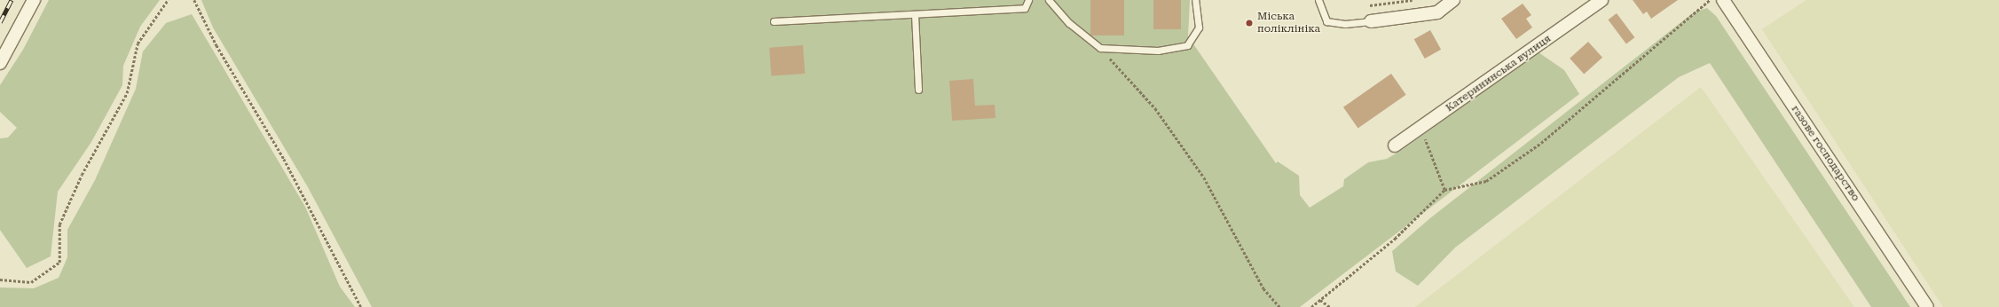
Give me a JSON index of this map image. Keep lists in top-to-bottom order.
{
  "streets": {
    "street": ["Катерининська вулиця", "газове господарство"]
  },
  "places": ["Міська поліклініка"]
}
